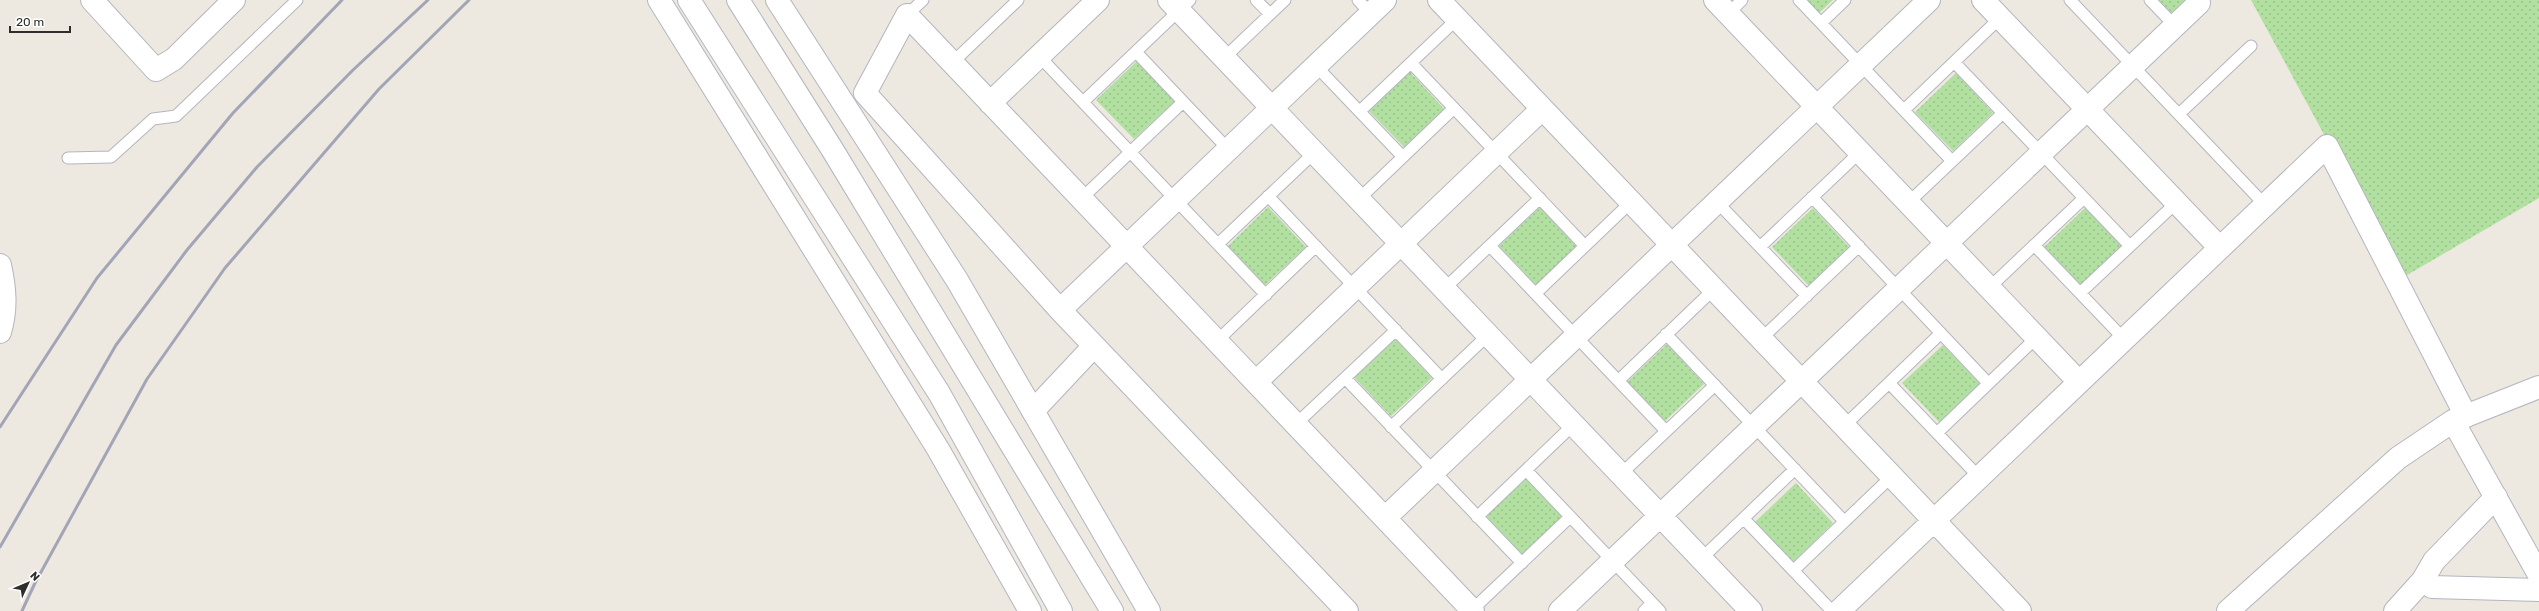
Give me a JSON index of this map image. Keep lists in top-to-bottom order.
{
  "scale_bar": "20 m",
  "north": "top right"
}
